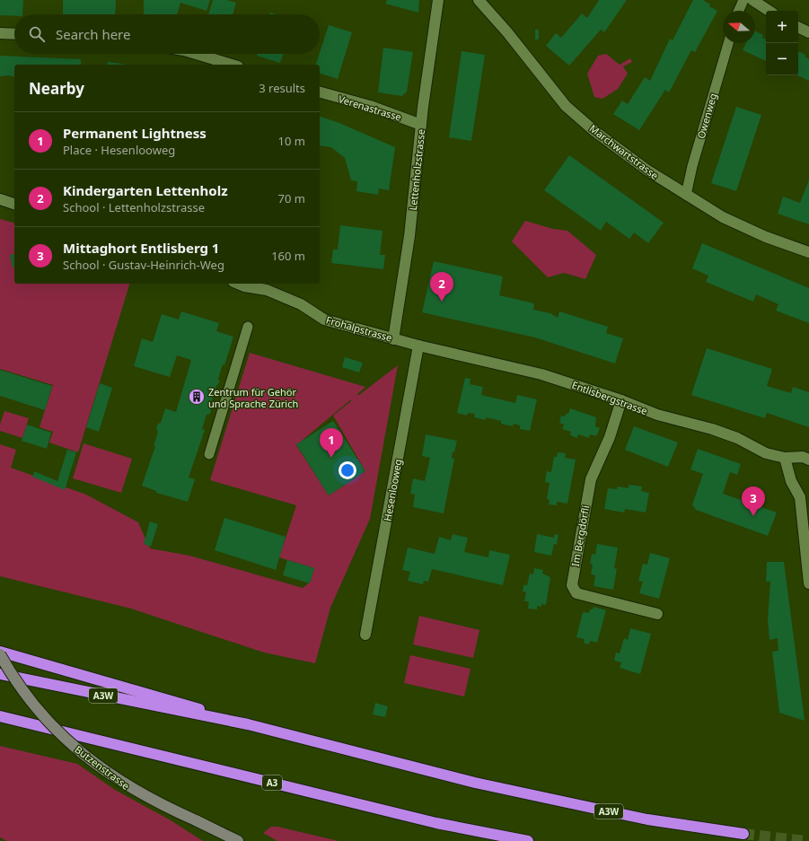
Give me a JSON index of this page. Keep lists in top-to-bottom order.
{
  "streets": {
    "highway": ["A3W", "A3"],
    "main road": ["Butzenstrasse"],
    "street": [
      "Verenastrasse",
      "Marchwartstrasse",
      "Lettenholzstrasse",
      "Frohalpstrasse",
      "Entlisbergstrasse",
      "Hesenlooweg",
      "Im Bergdörfli"
    ],
    "lane": ["Owenweg"]
  },
  "crossings": [
    ["Verenastrasse", "Lettenholzstrasse"],
    ["Owenweg", "Marchwartstrasse"],
    ["Lettenholzstrasse", "Frohalpstrasse"],
    ["Frohalpstrasse", "Entlisbergstrasse"],
    ["Entlisbergstrasse", "Hesenlooweg"],
    ["Entlisbergstrasse", "Im Bergdörfli"]
  ],
  "places": {
    "building": ["Zentrum für Gehör und Sprache Zürich"]
  },
  "north": "left",
  "page": {
    "map_buttons": ["+", "−"],
    "search": "Search here",
    "heading": ["Nearby", "3 results"],
    "list": [
      {
        "mark": "1",
        "name": "Permanent Lightness",
        "note": "Place · Hesenlooweg",
        "value": "10 m"
      },
      {
        "mark": "2",
        "name": "Kindergarten Lettenholz",
        "note": "School · Lettenholzstrasse",
        "value": "70 m"
      },
      {
        "mark": "3",
        "name": "Mittaghort Entlisberg 1",
        "note": "School · Gustav-Heinrich-Weg",
        "value": "160 m"
      }
    ],
    "pins": ["2", "1", "3"]
  }
}
